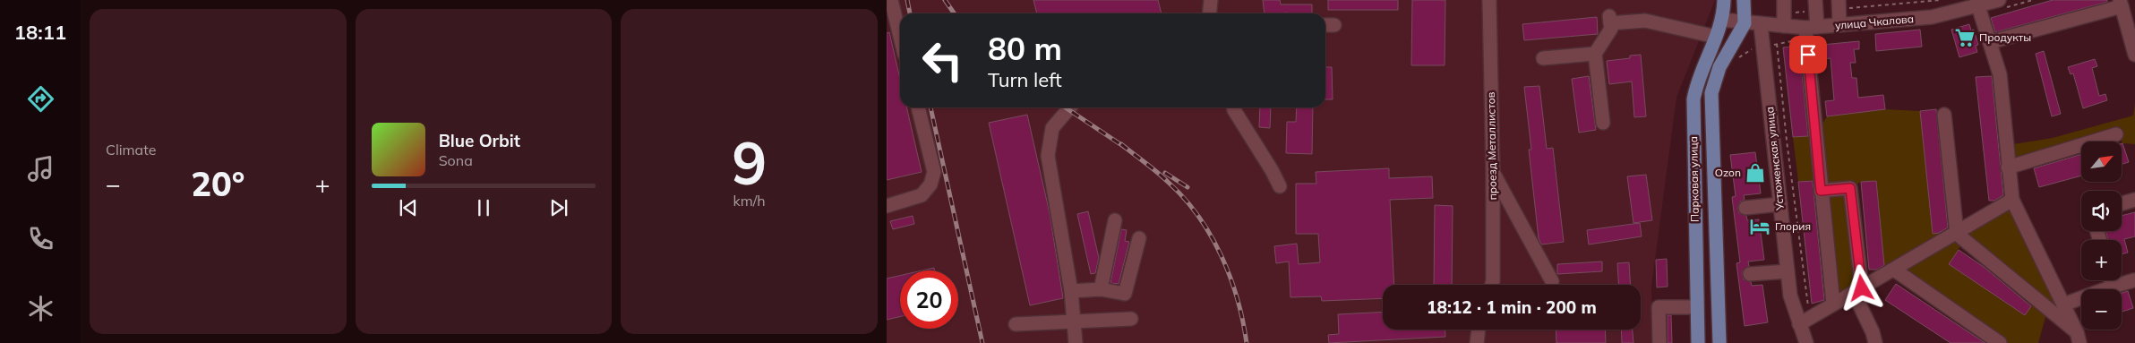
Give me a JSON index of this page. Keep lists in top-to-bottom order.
{
  "streets": {
    "main road": ["Парковая улица"],
    "street": ["улица Чкалова", "проезд Металлистов", "Устюженская улица"]
  },
  "crossings": [
    ["улица Чкалова", "Устюженская улица"],
    ["улица Чкалова", "Парковая улица"]
  ],
  "places": {
    "supermarket": ["Продукты"],
    "shop": ["Ozon"],
    "hotel": ["Глория"]
  },
  "north": "top right",
  "page": {
    "tabs": "18:11",
    "tile": [
      "Climate",
      ["9", "km/h"]
    ],
    "turn": ["80 m", "Turn left"],
    "song": ["Blue Orbit", "Sona"],
    "map_buttons": ["+", "−"],
    "heat": ["−", "20°", "+"],
    "limit": "20",
    "trip": "18:12 · 1 min · 200 m"
  }
}
